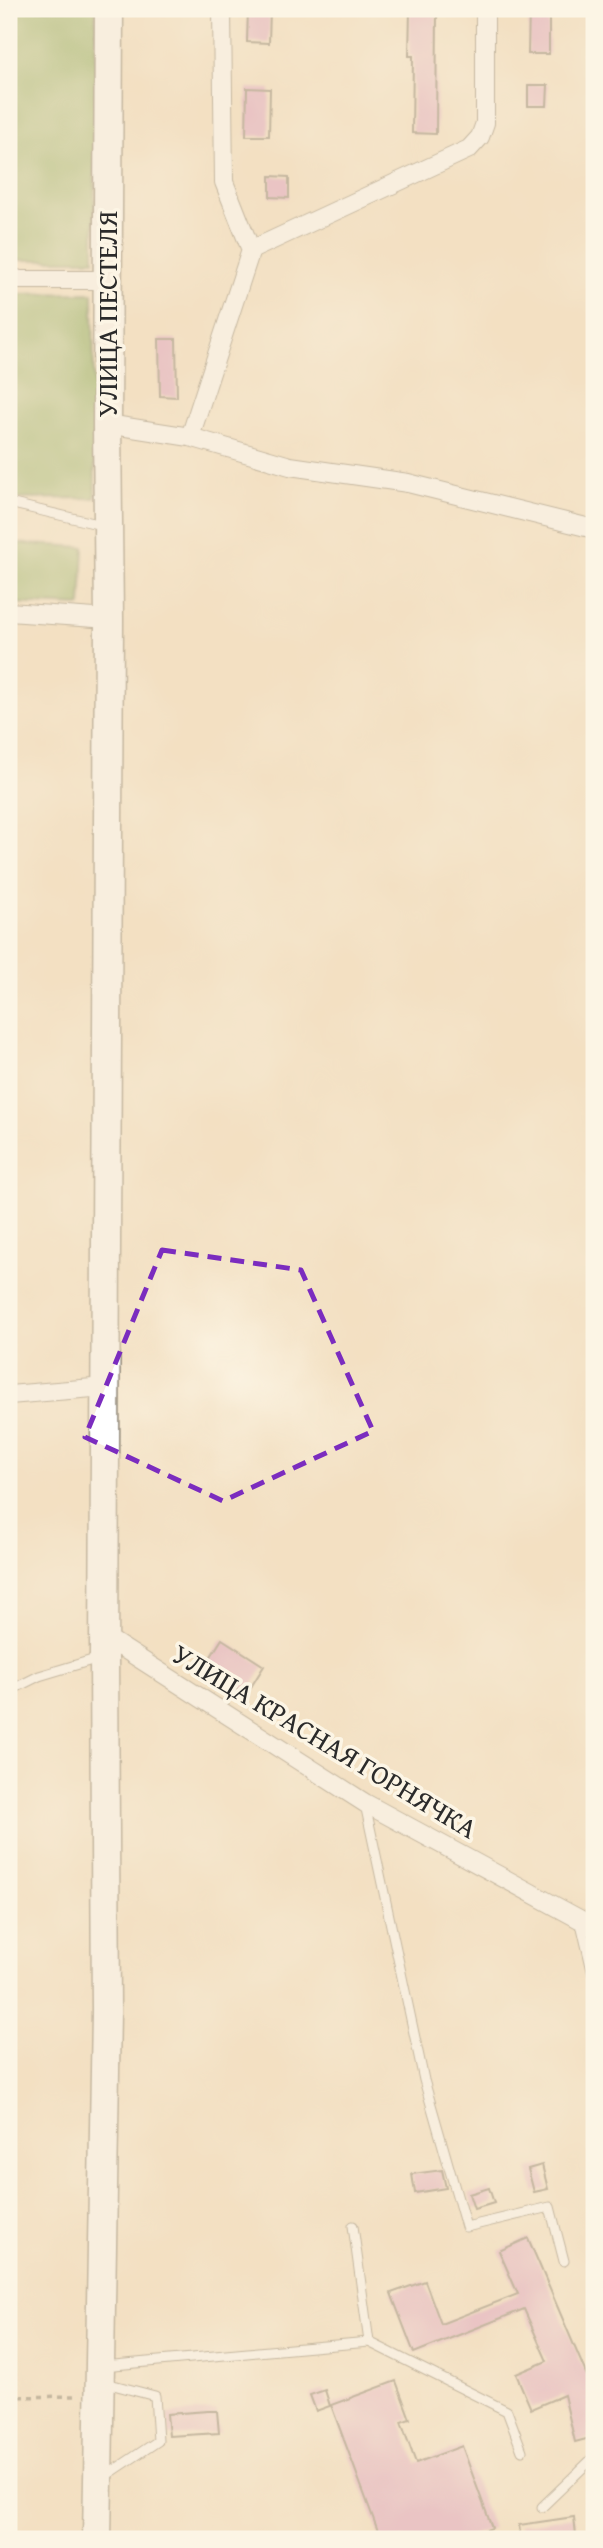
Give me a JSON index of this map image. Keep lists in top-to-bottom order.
{
  "streets": {
    "main road": ["УЛИЦА ПЕСТЕЛЯ"],
    "street": ["УЛИЦА КРАСНАЯ ГОРНЯЧКА"]
  },
  "crossings": [
    ["УЛИЦА ПЕСТЕЛЯ", "УЛИЦА КРАСНАЯ ГОРНЯЧКА"]
  ]
}
